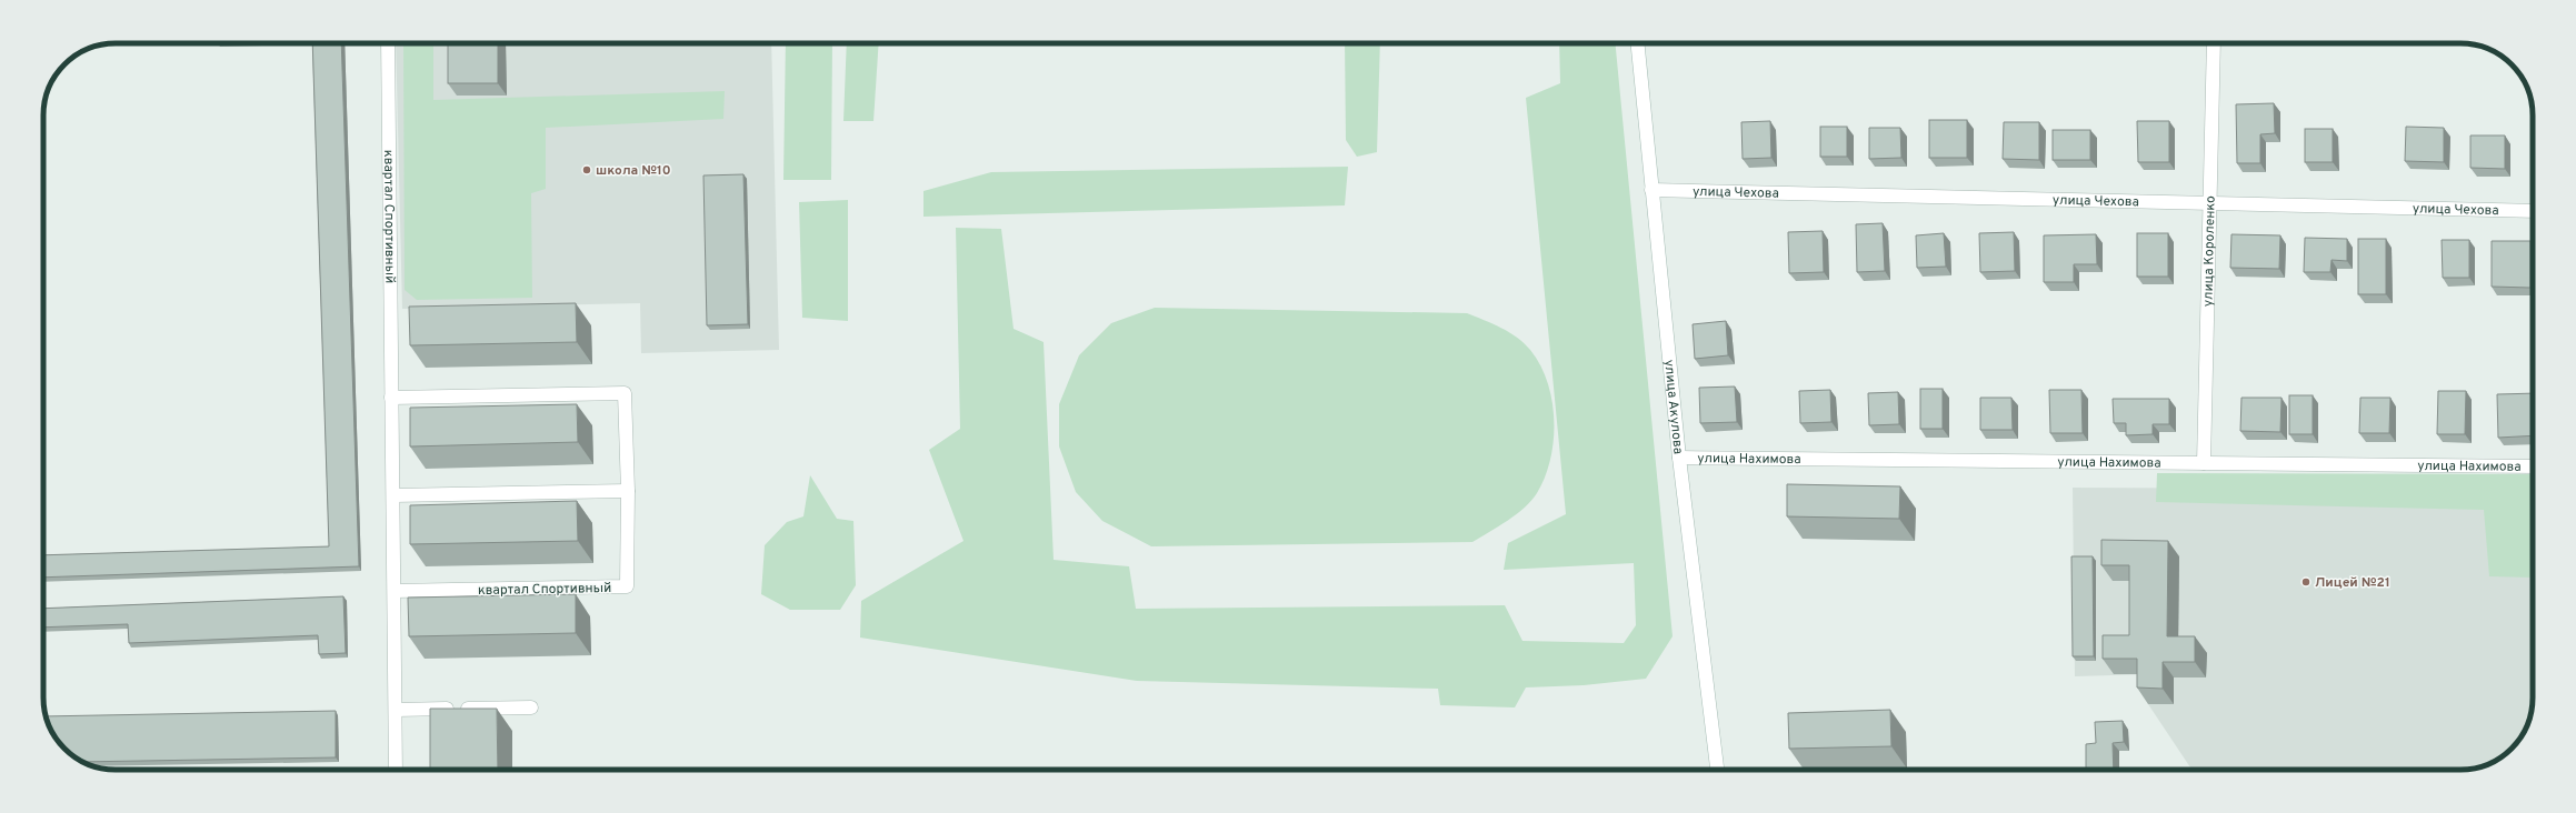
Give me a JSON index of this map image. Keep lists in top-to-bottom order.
{
  "streets": {
    "street": [
      "улица Чехова",
      "квартал Спортивный",
      "улица Короленко",
      "улица Акулова",
      "улица Нахимова"
    ]
  },
  "crossings": [
    ["улица Чехова", "улица Короленко"],
    ["улица Чехова", "улица Акулова"],
    ["улица Короленко", "улица Нахимова"],
    ["улица Акулова", "улица Нахимова"]
  ],
  "places": ["школа №10", "Лицей №21"]
}
